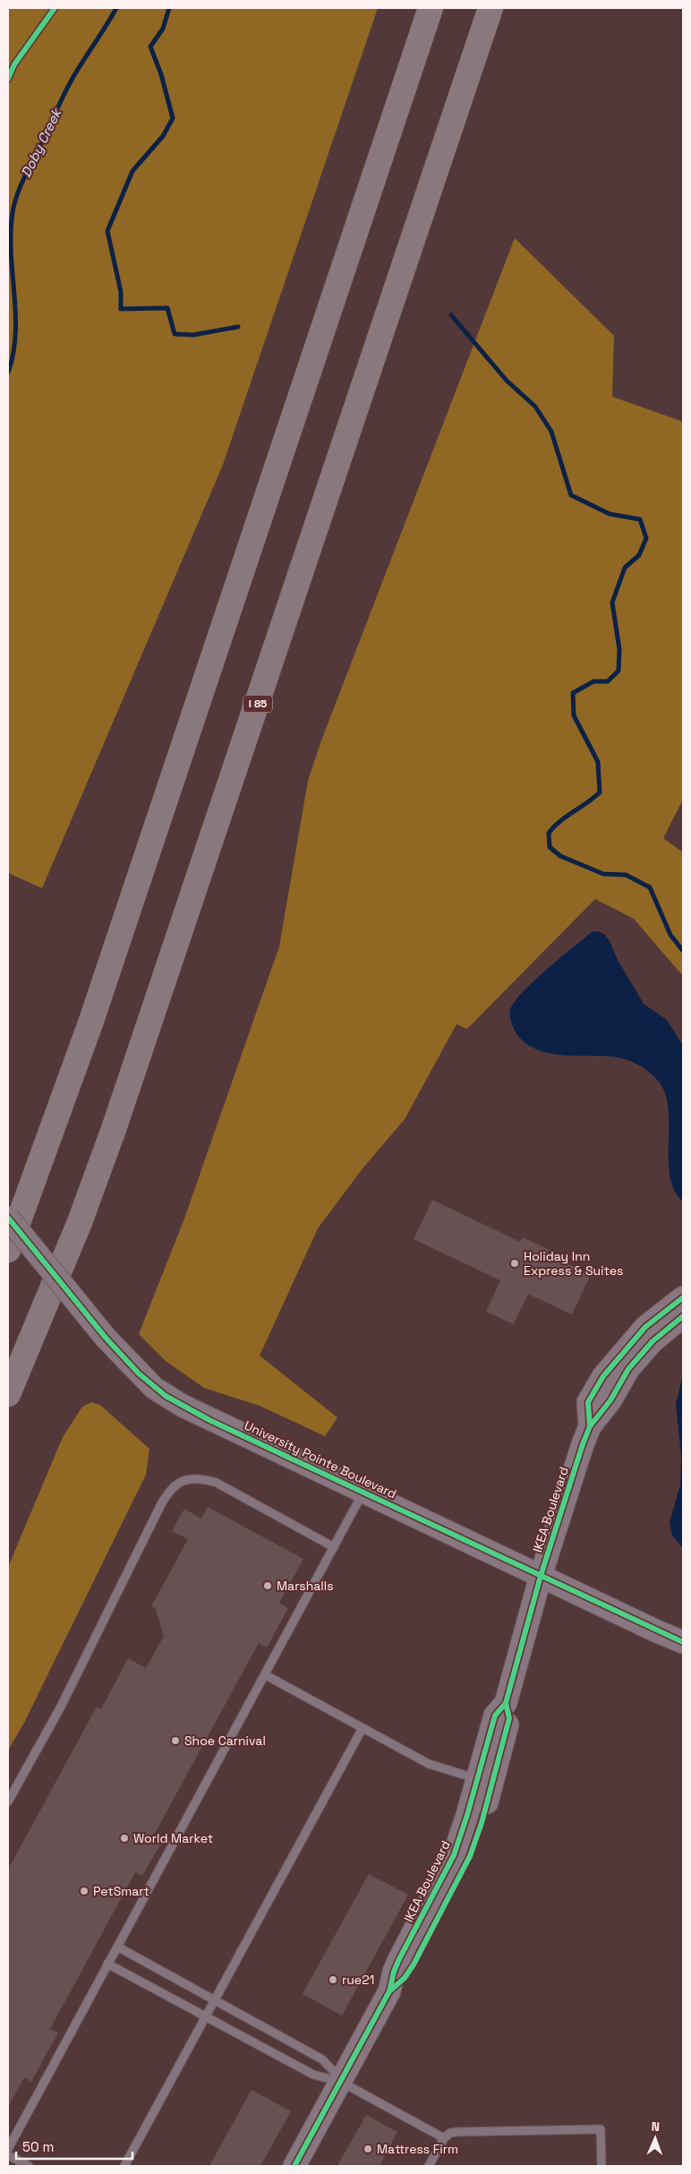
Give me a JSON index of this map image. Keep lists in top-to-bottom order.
{
  "streets": {
    "highway": ["I 85"],
    "street": ["University Pointe Boulevard", "IKEA Boulevard"]
  },
  "crossings": [
    ["University Pointe Boulevard", "IKEA Boulevard"]
  ],
  "water": ["Doby Creek"],
  "places": [
    "Holiday Inn Express & Suites",
    "Marshalls",
    "Shoe Carnival",
    "World Market",
    "PetSmart",
    "rue21",
    "Mattress Firm"
  ],
  "scale_bar": "50 m",
  "north": "top"
}
